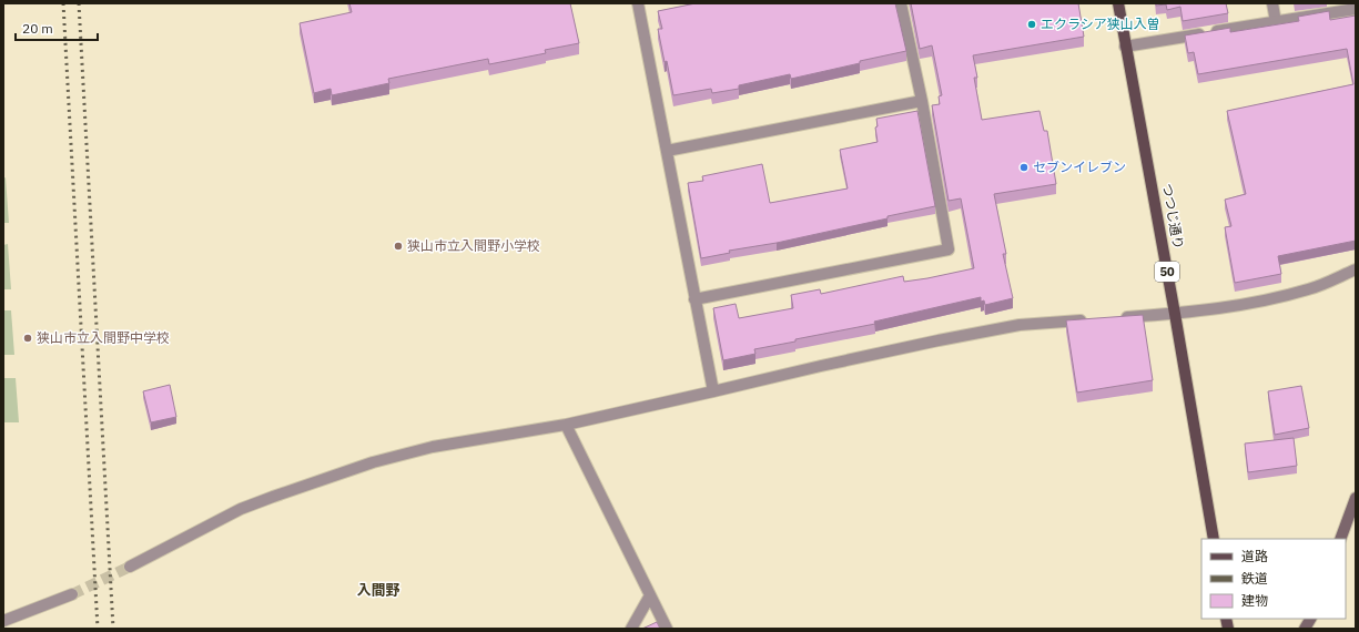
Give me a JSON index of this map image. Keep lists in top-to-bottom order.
{
  "streets": {
    "main road": ["つつじ通り", "50"]
  },
  "districts": ["入間野"],
  "places": [
    "エクラシア狭山入曽",
    "セブンイレブン",
    "狭山市立入間野小学校",
    "狭山市立入間野中学校"
  ],
  "legend": ["道路", "鉄道", "建物"],
  "scale_bar": "20 m"
}
